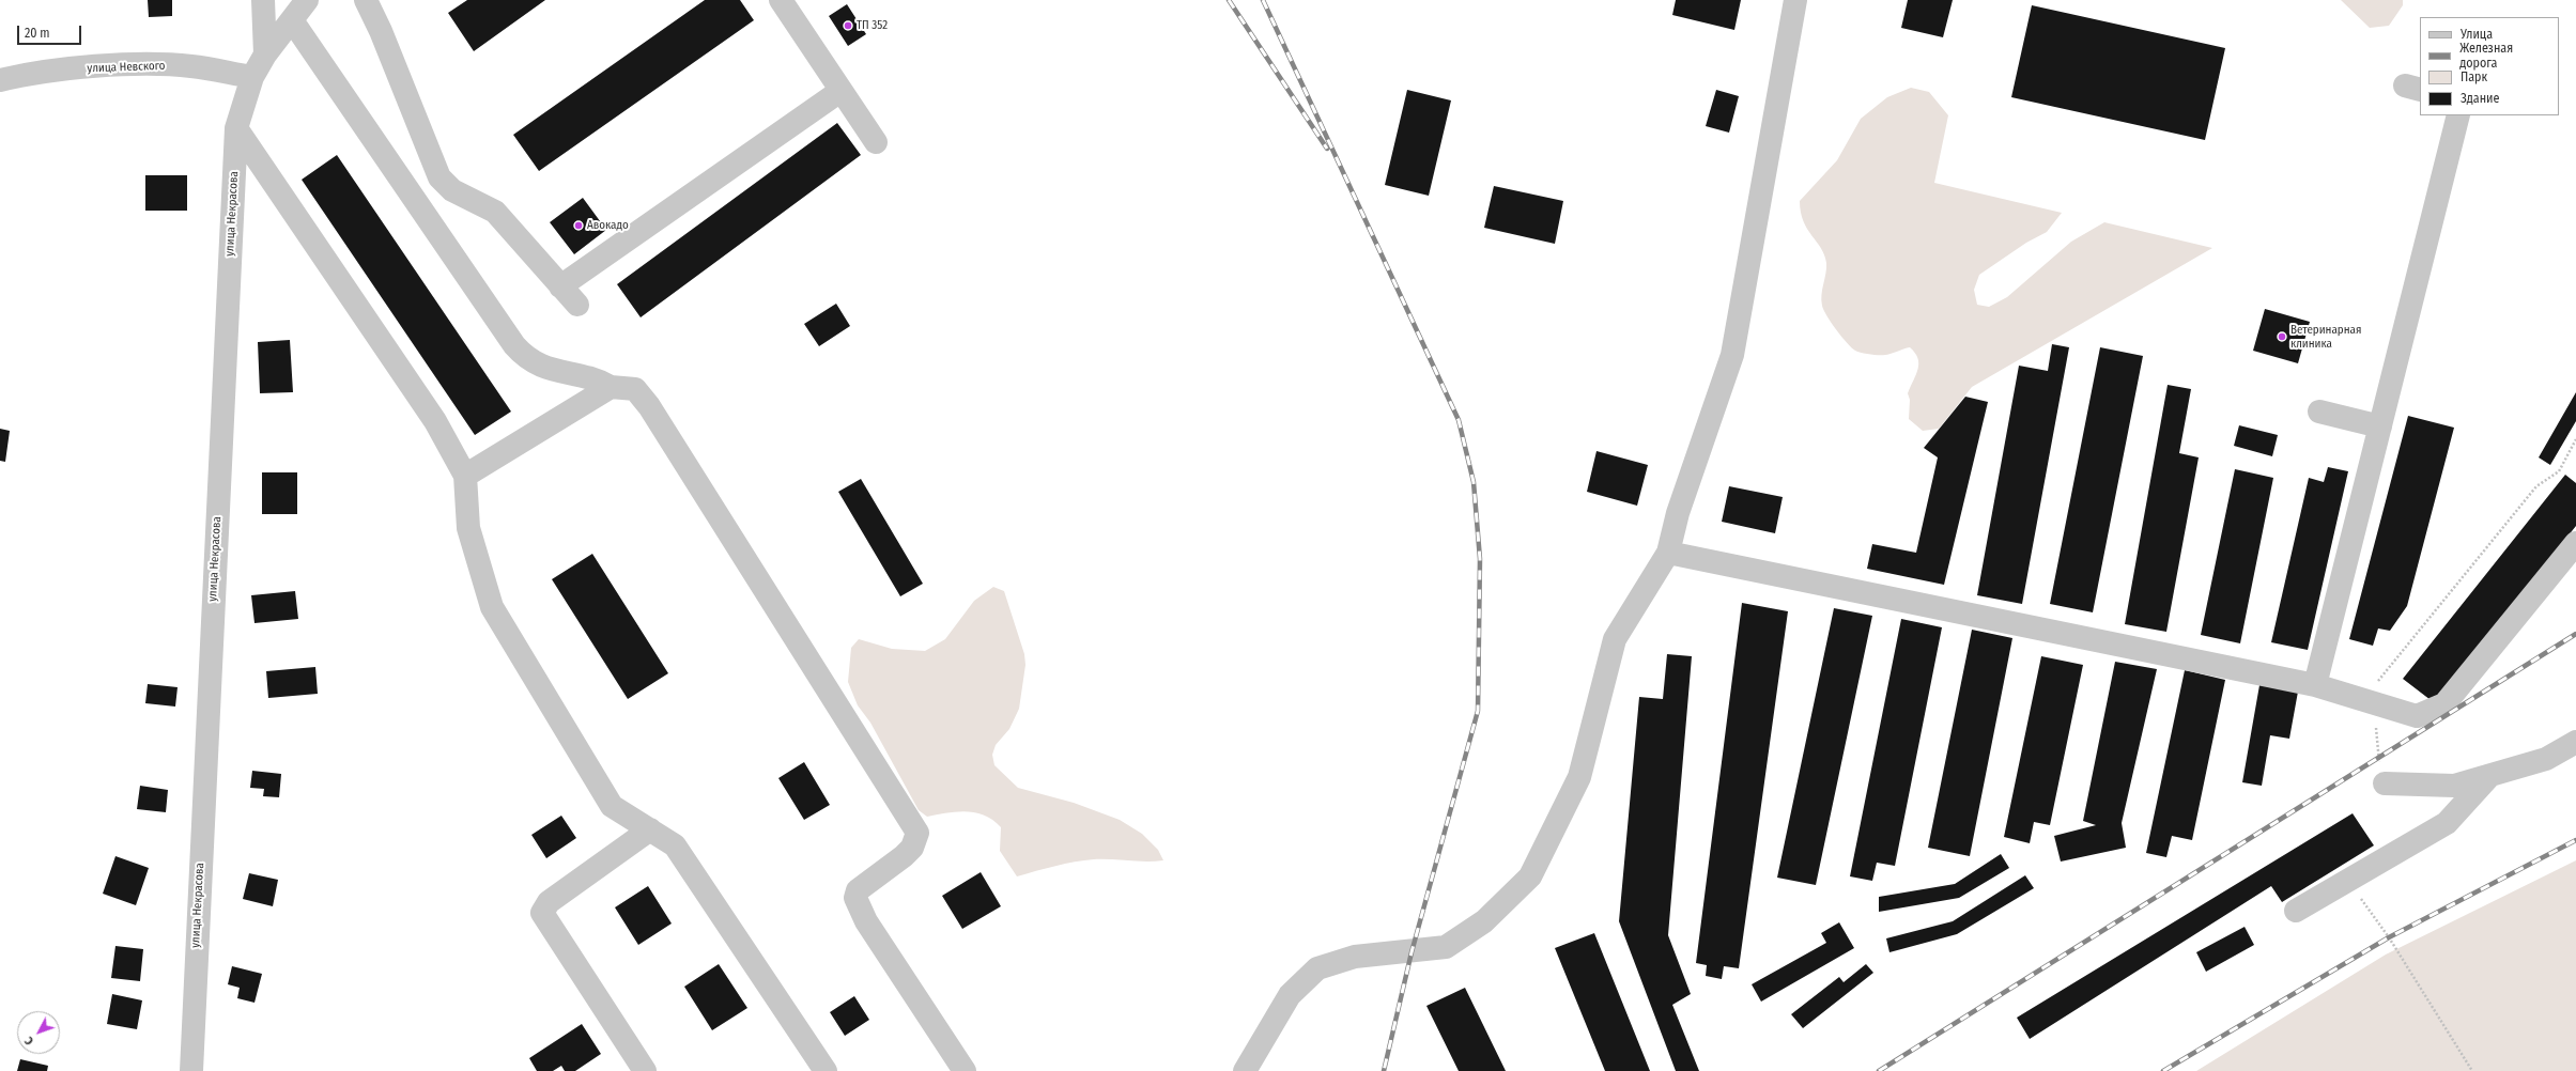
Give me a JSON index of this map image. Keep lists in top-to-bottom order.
{
  "streets": {
    "street": ["улица Невского", "улица Некрасова"]
  },
  "crossings": [
    ["улица Невского", "улица Некрасова"]
  ],
  "places": ["ТП 352", "Авокадо", "Ветеринарная клиника"],
  "legend": [
    "Улица",
    "Железная дорога",
    "Парк",
    "Здание"
  ],
  "scale_bar": "20 m",
  "north": "bottom left"
}
